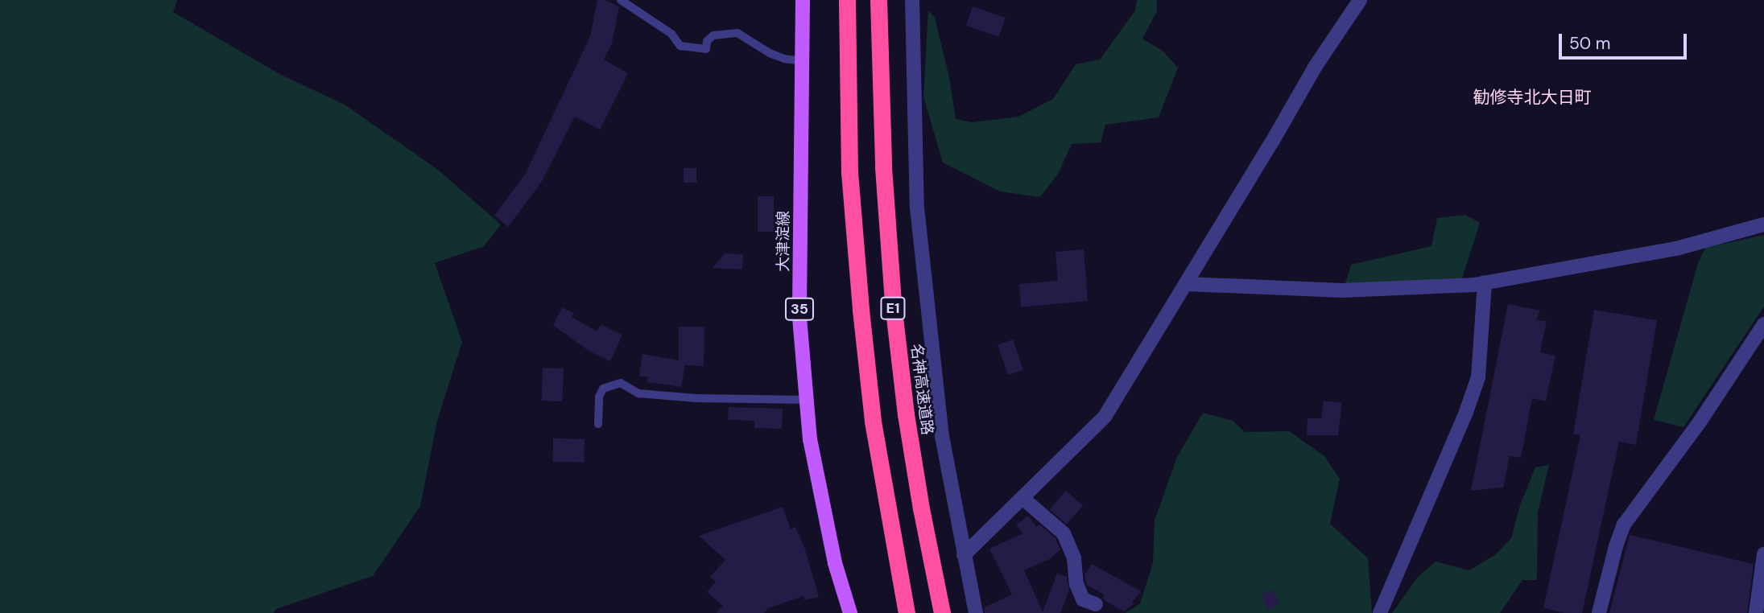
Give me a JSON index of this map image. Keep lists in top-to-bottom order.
{
  "streets": {
    "highway": ["E1", "名神高速道路"],
    "main road": ["大津淀線", "35"]
  },
  "districts": ["勧修寺北大日町"],
  "scale_bar": "50 m"
}
